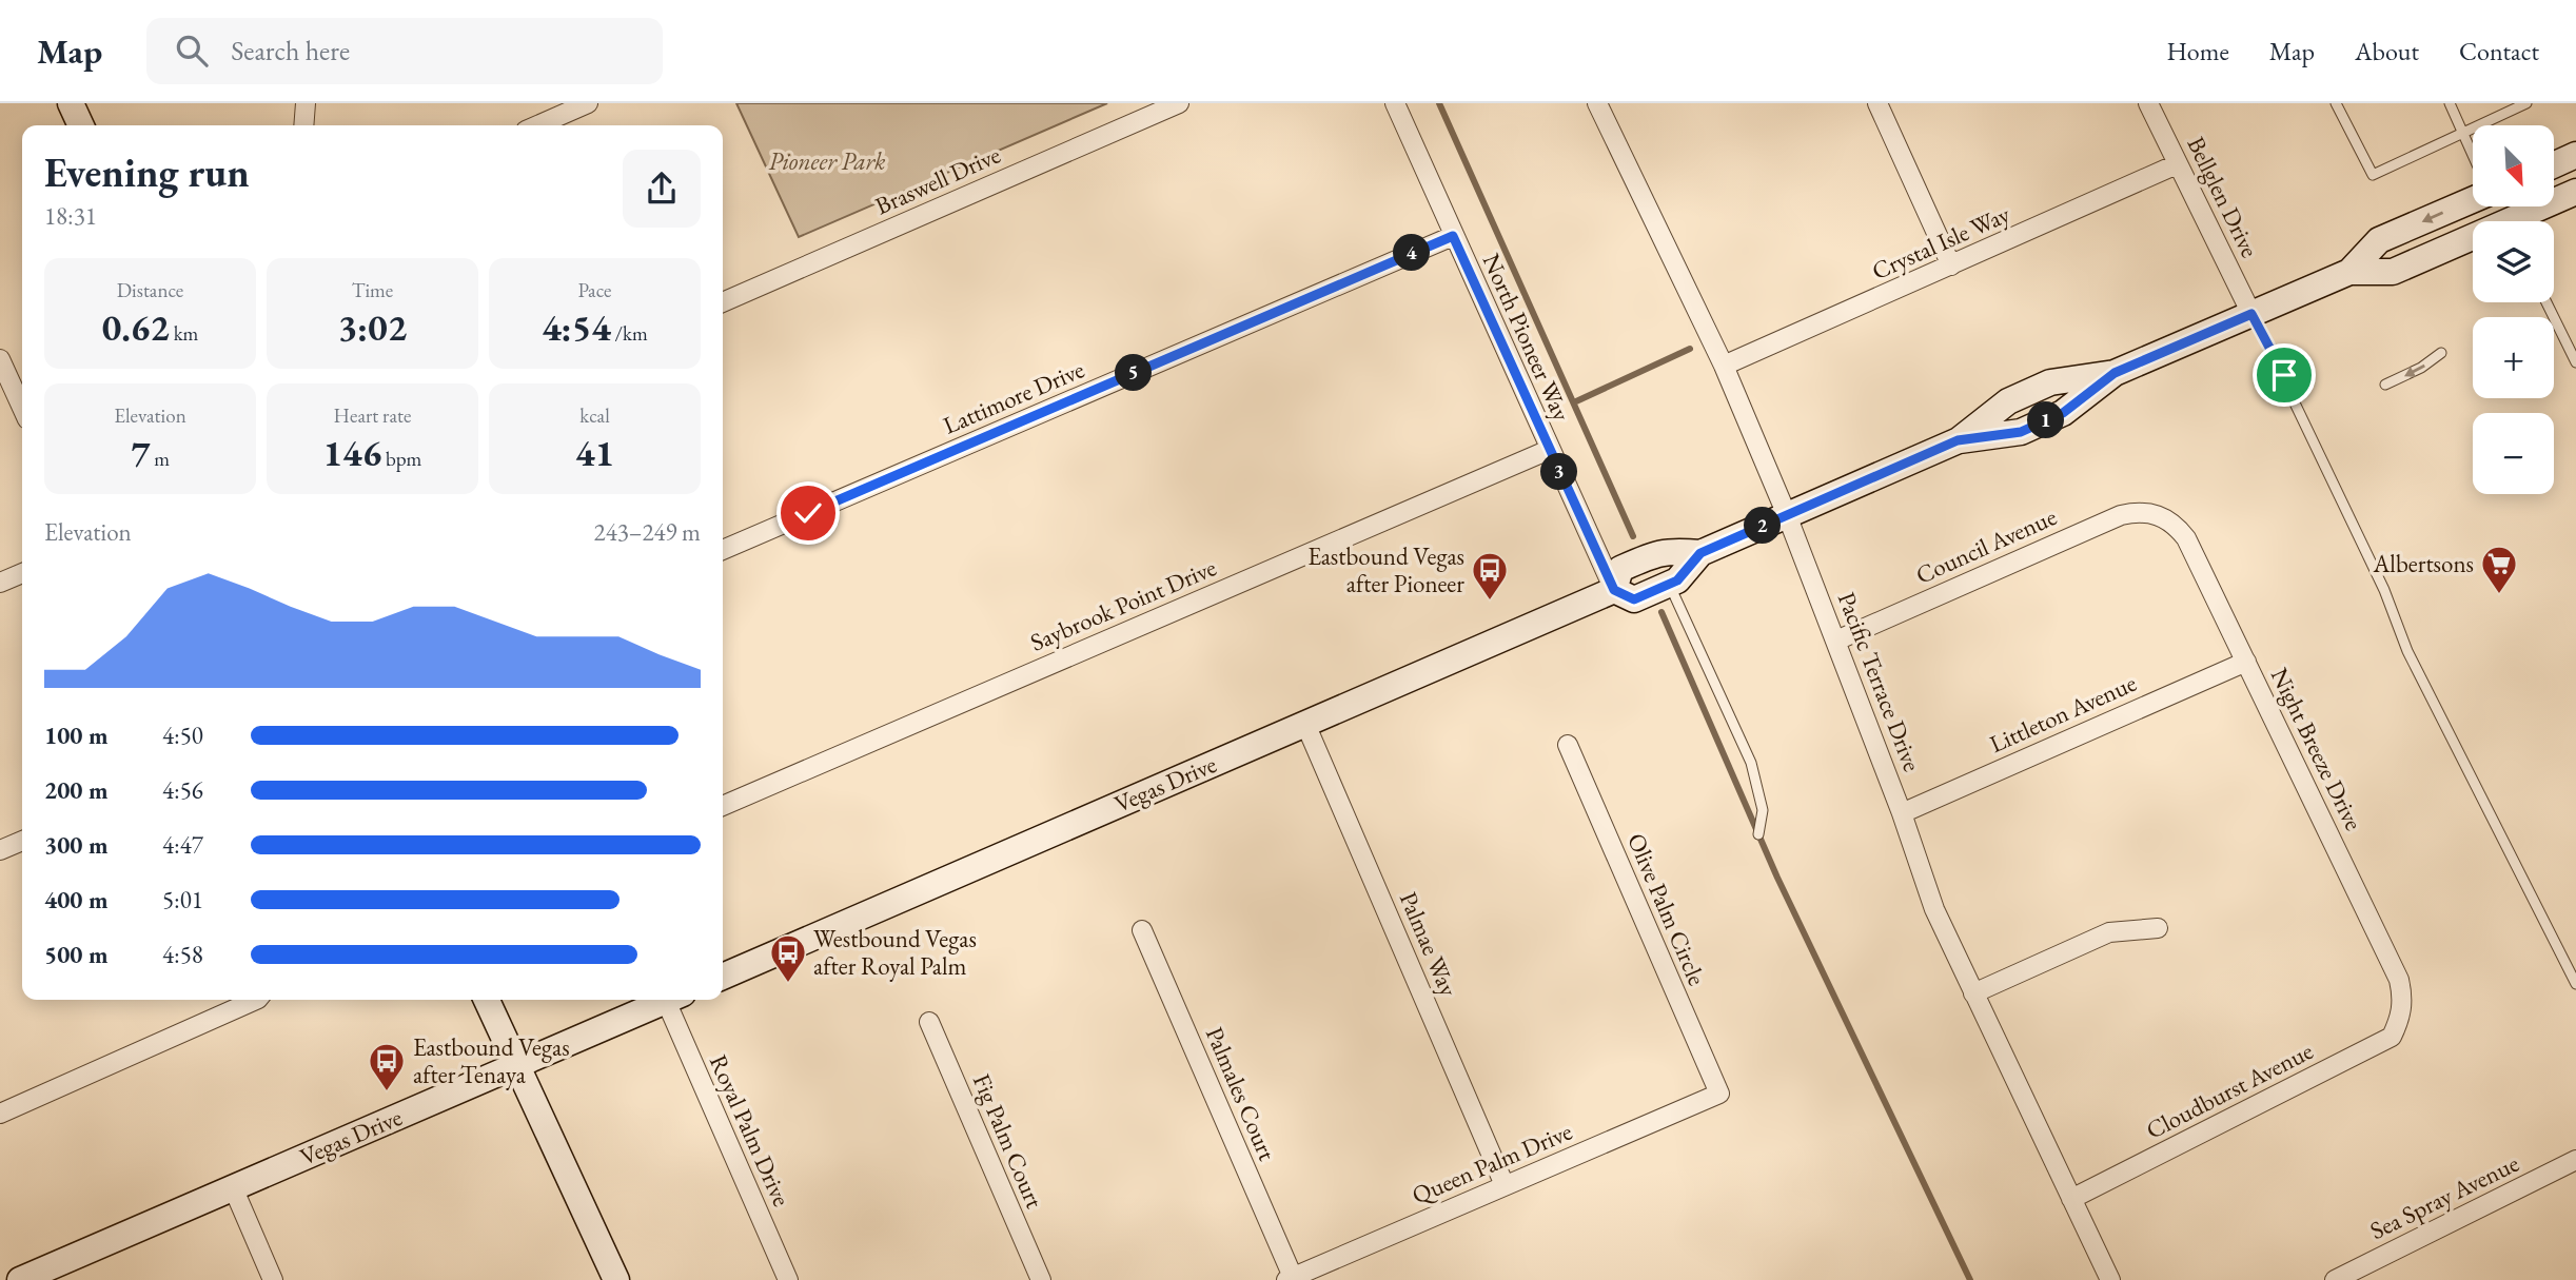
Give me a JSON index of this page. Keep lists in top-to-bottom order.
{
  "streets": {
    "main road": ["Vegas Drive"],
    "street": [
      "Braswell Drive",
      "Bellglen Drive",
      "Crystal Isle Way",
      "North Pioneer Way",
      "Lattimore Drive",
      "Council Avenue",
      "Saybrook Point Drive",
      "Pacific Terrace Drive",
      "Littleton Avenue",
      "Night Breeze Drive",
      "Olive Palm Circle",
      "Palmae Way",
      "Cloudburst Avenue",
      "Palmales Court",
      "Royal Palm Drive",
      "Fig Palm Court",
      "Queen Palm Drive",
      "Sea Spray Avenue"
    ]
  },
  "crossings": [
    ["Bellglen Drive", "Crystal Isle Way"],
    ["Bellglen Drive", "Vegas Drive"],
    ["Crystal Isle Way", "Pacific Terrace Drive"],
    ["North Pioneer Way", "Lattimore Drive"],
    ["North Pioneer Way", "Saybrook Point Drive"],
    ["North Pioneer Way", "Vegas Drive"],
    ["Council Avenue", "Pacific Terrace Drive"],
    ["Council Avenue", "Night Breeze Drive"],
    ["Pacific Terrace Drive", "Littleton Avenue"],
    ["Pacific Terrace Drive", "Vegas Drive"],
    ["Pacific Terrace Drive", "Cloudburst Avenue"],
    ["Littleton Avenue", "Night Breeze Drive"],
    ["Night Breeze Drive", "Cloudburst Avenue"],
    ["Vegas Drive", "Palmae Way"],
    ["Olive Palm Circle", "Queen Palm Drive"],
    ["Palmae Way", "Queen Palm Drive"],
    ["Palmales Court", "Queen Palm Drive"]
  ],
  "parks": ["Pioneer Park"],
  "places": {
    "supermarket": ["Albertsons"],
    "bus stop": ["Eastbound Vegas after Pioneer", "Westbound Vegas after Royal Palm", "Eastbound Vegas after Tenaya"]
  },
  "north": "bottom right",
  "page": {
    "header": "Map",
    "search": "Search here",
    "nav": [
      "Home",
      "Map",
      "About",
      "Contact"
    ],
    "map_buttons": ["+", "−"],
    "heading": ["Evening run", "18:31"],
    "pins": [
      "4",
      "5",
      "1",
      "3",
      "2"
    ],
    "stats": [
      ["Distance", "0.62 km"],
      ["Time", "3:02"],
      ["Pace", "4:54 /km"],
      ["Elevation", "7 m"],
      ["Heart rate", "146 bpm"],
      ["kcal", "41"]
    ],
    "chart": ["Elevation", "243–249 m"],
    "list": [
      {
        "name": "100 m",
        "note": "4:50"
      },
      {
        "name": "200 m",
        "note": "4:56"
      },
      {
        "name": "300 m",
        "note": "4:47"
      },
      {
        "name": "400 m",
        "note": "5:01"
      },
      {
        "name": "500 m",
        "note": "4:58"
      }
    ]
  }
}
